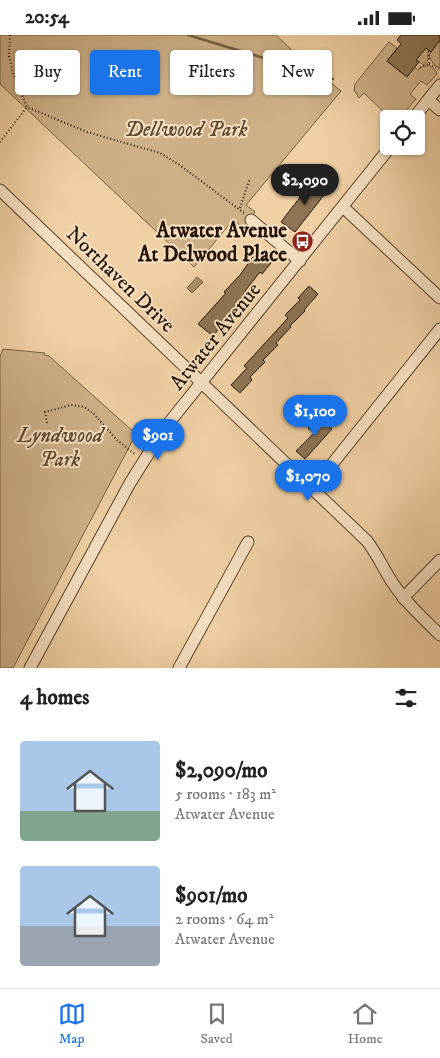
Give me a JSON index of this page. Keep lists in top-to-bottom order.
{
  "streets": {
    "street": ["Northaven Drive", "Atwater Avenue"]
  },
  "crossings": [
    ["Northaven Drive", "Atwater Avenue"]
  ],
  "parks": ["Dellwood Park", "Lyndwood Park"],
  "places": {
    "bus stop": ["Atwater Avenue At Delwood Place"]
  },
  "page": {
    "status": "20:54",
    "chip": [
      "Buy",
      "Rent",
      "Filters",
      "New"
    ],
    "price": [
      "$2,090",
      "$1,100",
      "$901",
      "$1,070"
    ],
    "heading": "4 homes",
    "list": [
      {
        "name": "$2,090/mo",
        "note": "5 rooms · 183 m² · Atwater Avenue"
      },
      {
        "name": "$901/mo",
        "note": "2 rooms · 64 m² · Atwater Avenue"
      }
    ],
    "tabs": ["Map", "Saved", "Home"]
  }
}
